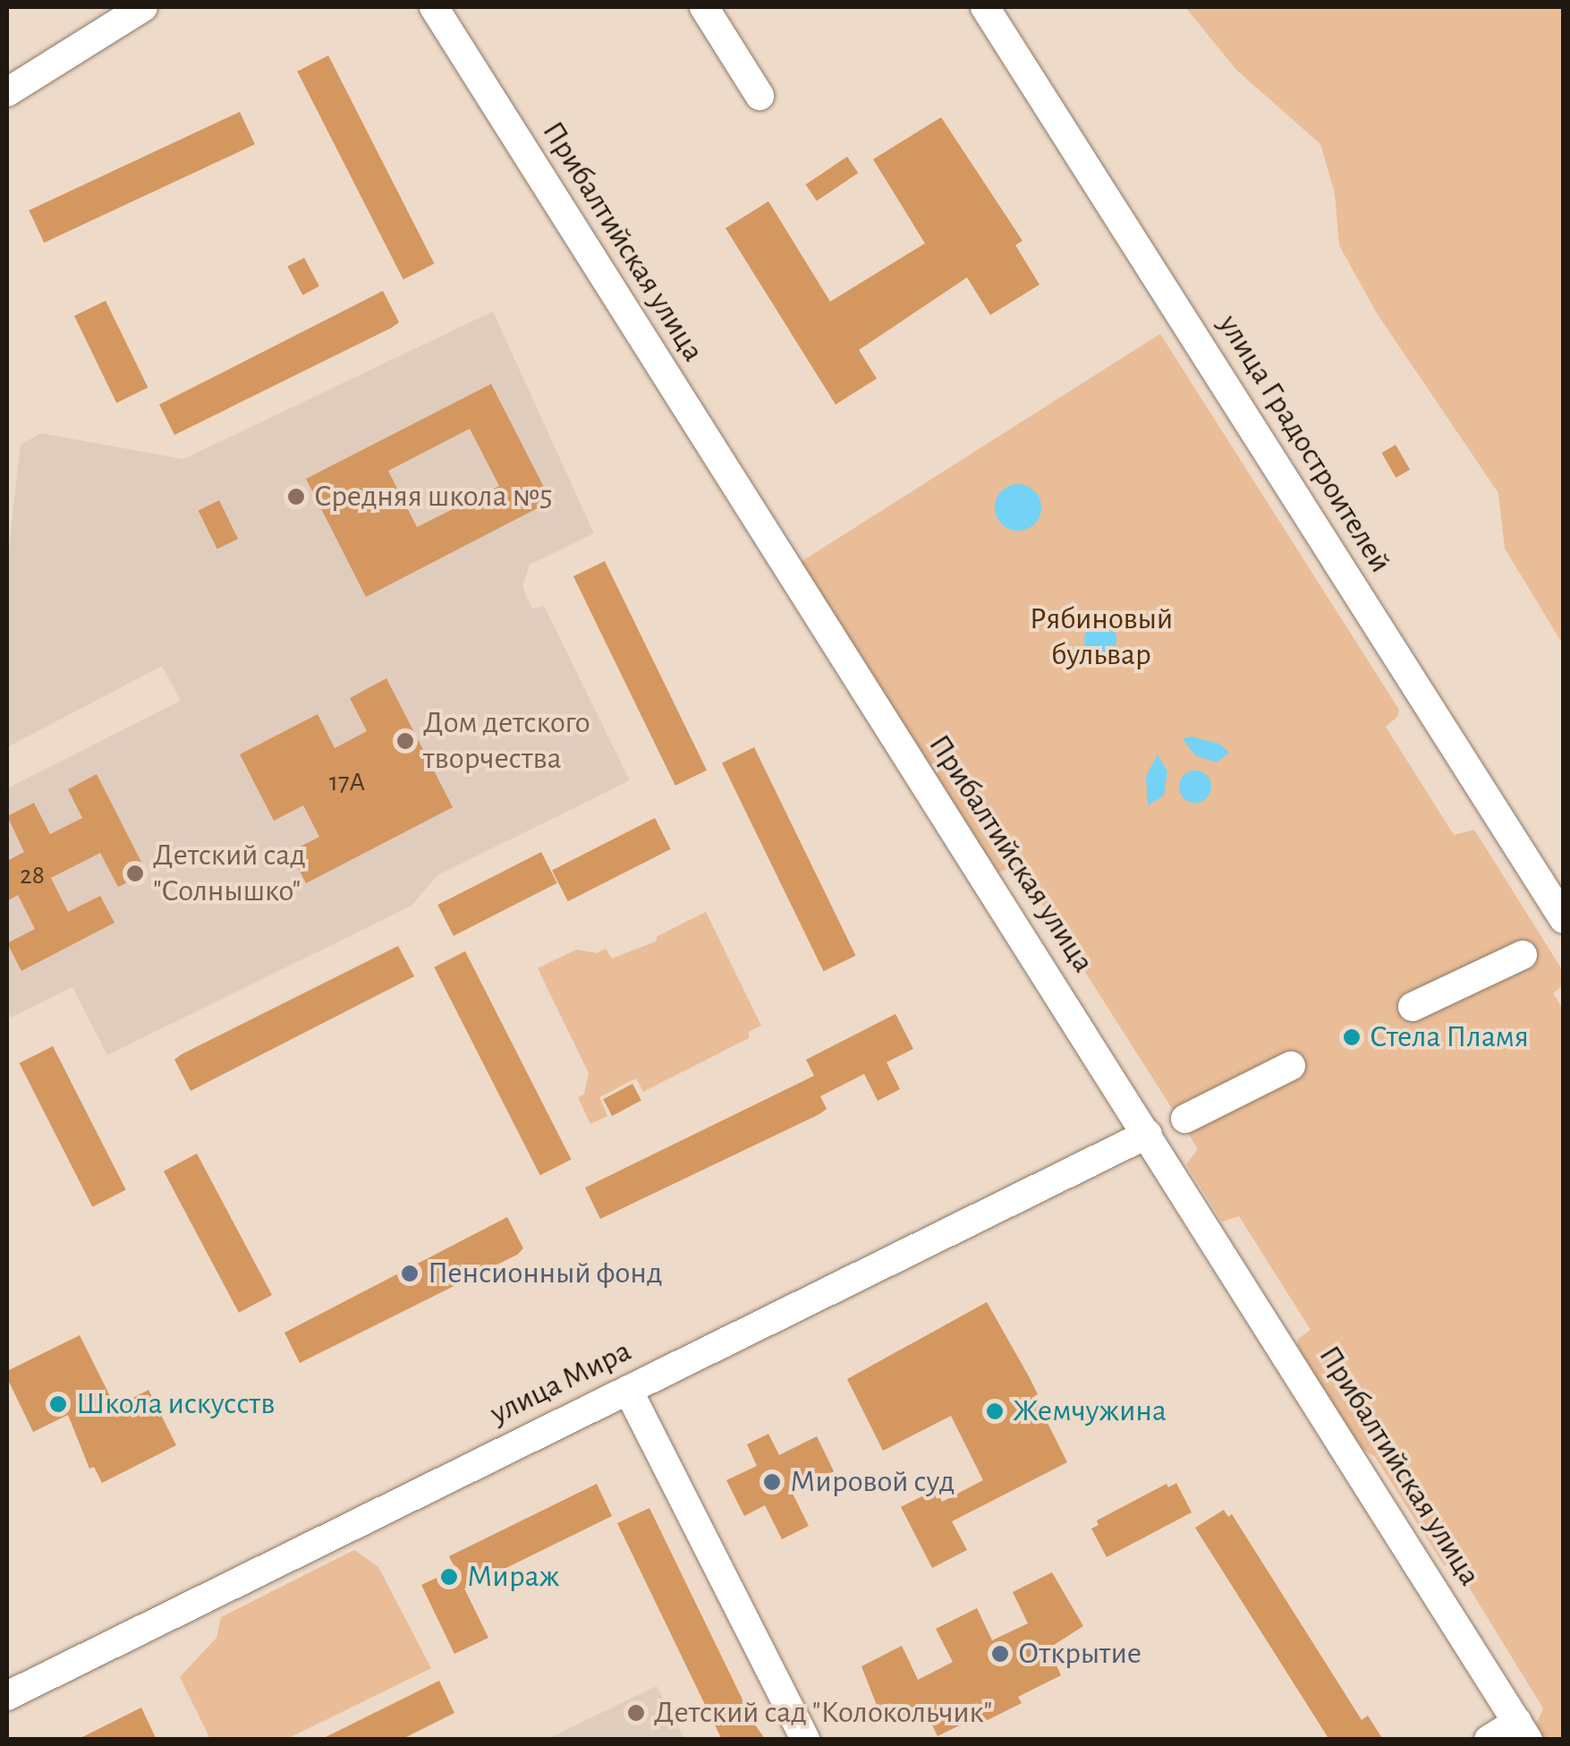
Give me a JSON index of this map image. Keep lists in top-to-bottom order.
{
  "streets": {
    "street": ["Прибалтийская улица", "улица Градостроителей", "улица Мира"]
  },
  "crossings": [
    ["Прибалтийская улица", "улица Мира"]
  ],
  "parks": ["Рябиновый бульвар"],
  "places": [
    "Средняя школа №5",
    "Дом детского творчества",
    "Детский сад \"Солнышко\"",
    "Стела Пламя",
    "Пенсионный фонд",
    "Школа искусств",
    "Жемчужина",
    "Мировой суд",
    "Мираж",
    "Открытие",
    "Детский сад \"Колокольчик\""
  ],
  "house_numbers": ["17А", "28"]
}
